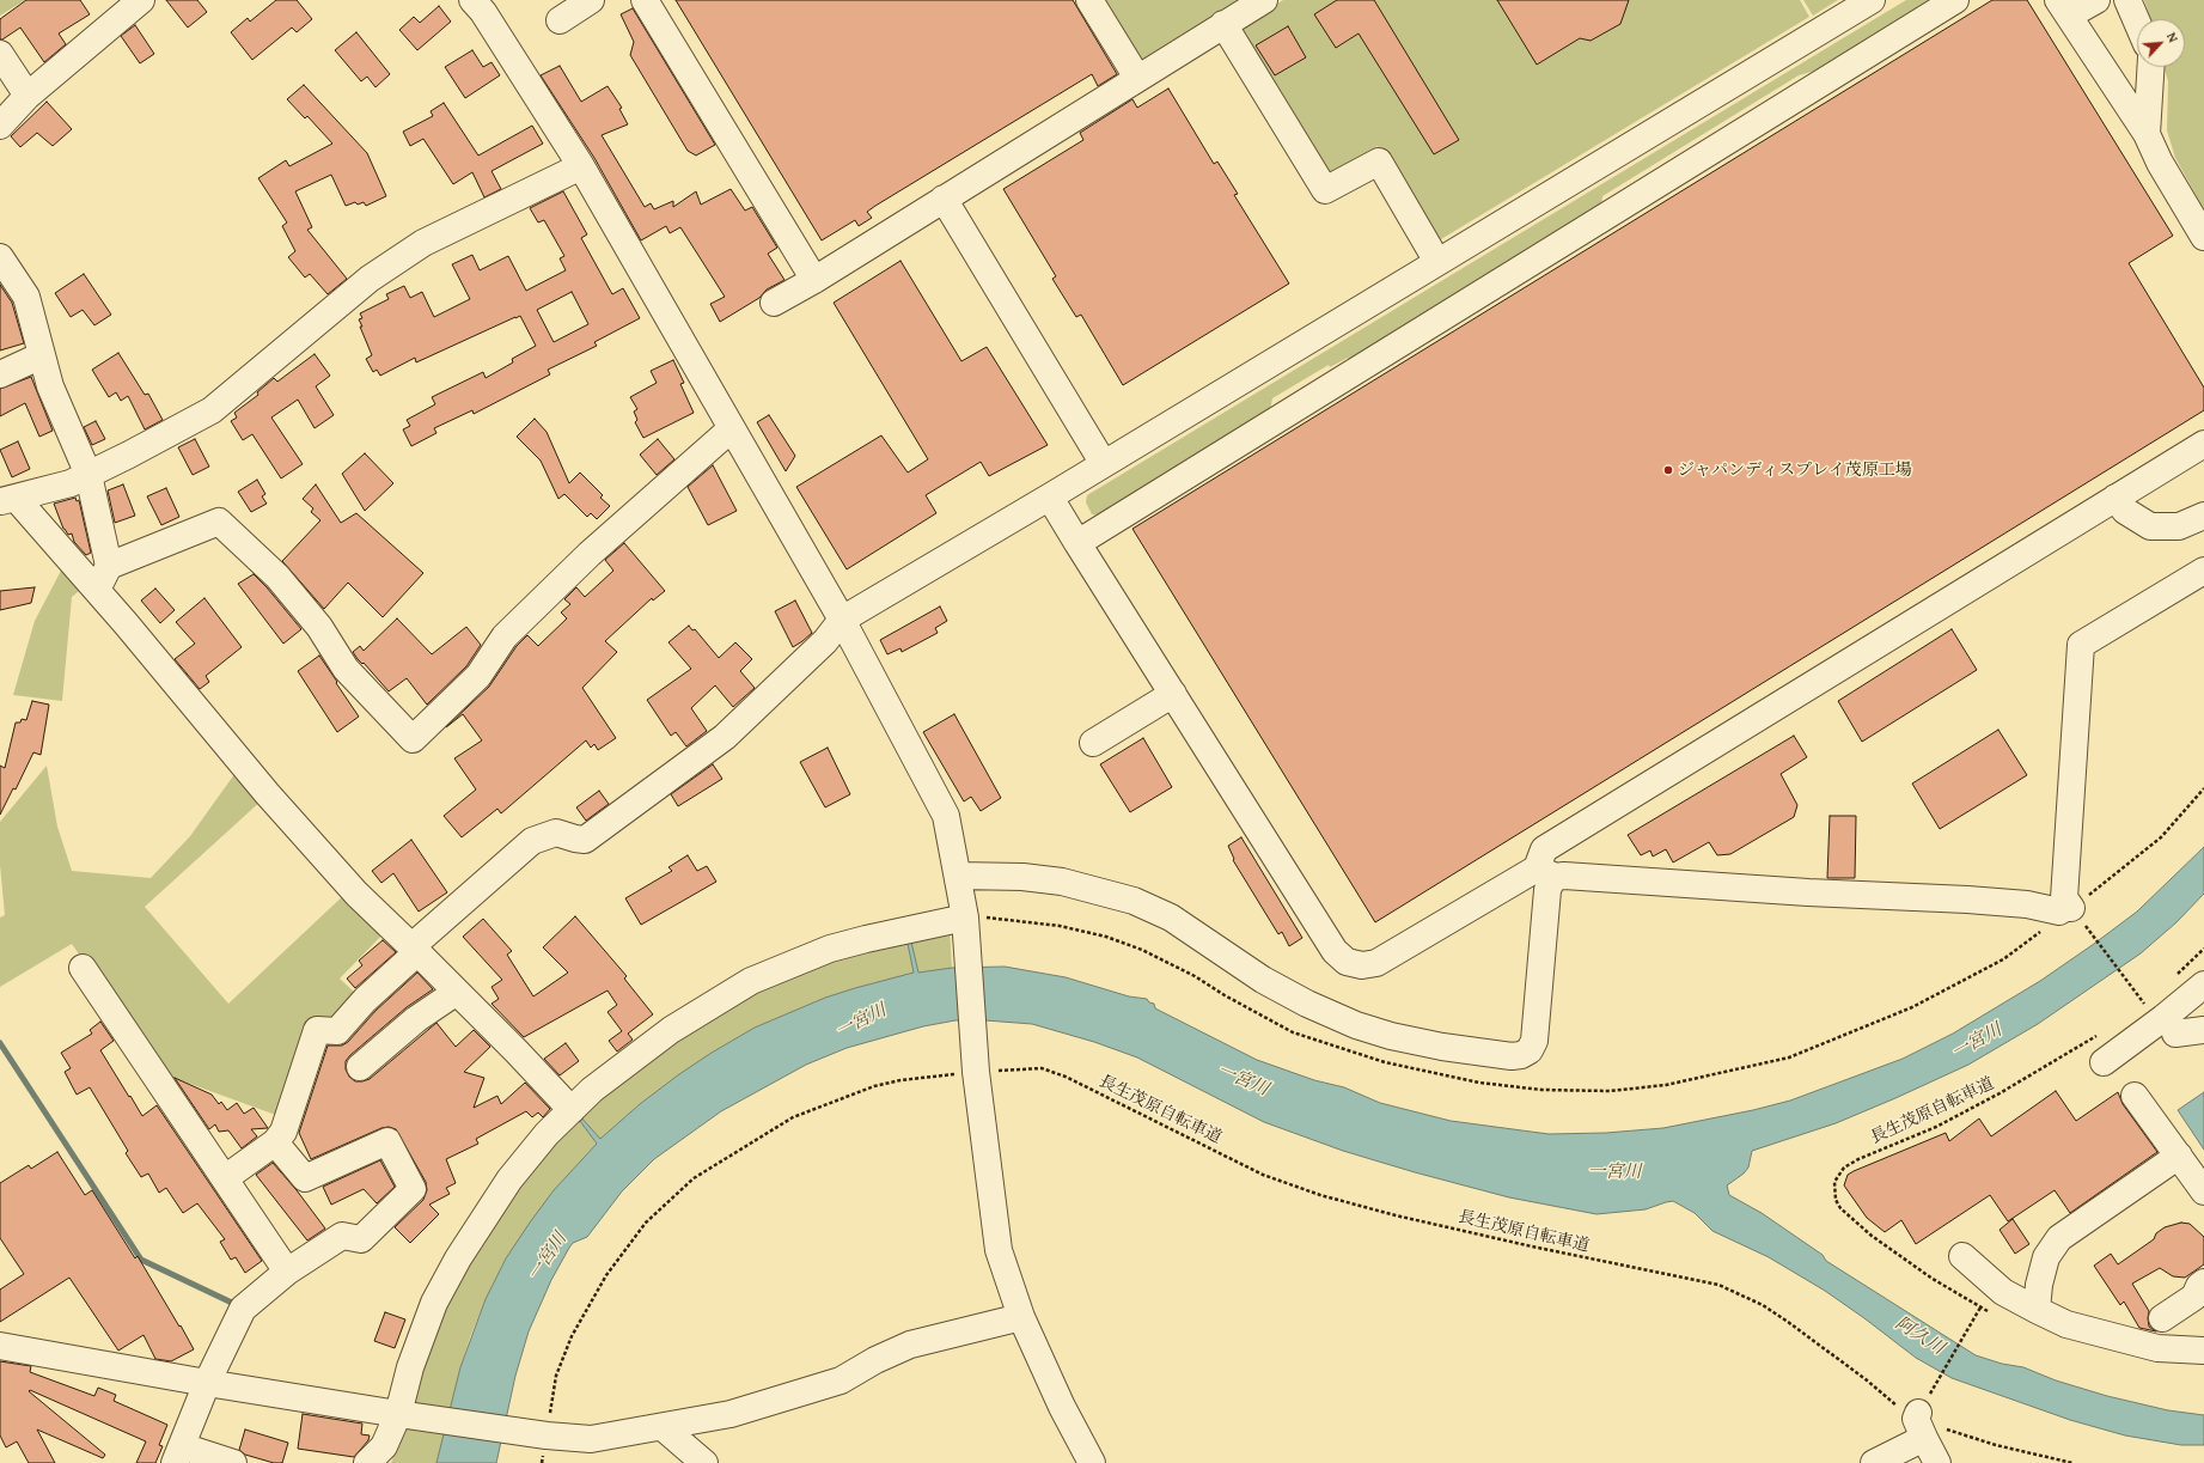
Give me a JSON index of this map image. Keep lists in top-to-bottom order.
{
  "streets": {
    "path": ["長生茂原自転車道"]
  },
  "water": ["一宮川", "阿久川"],
  "places": ["ジャパンディスプレイ茂原工場"],
  "north": "top right"
}
